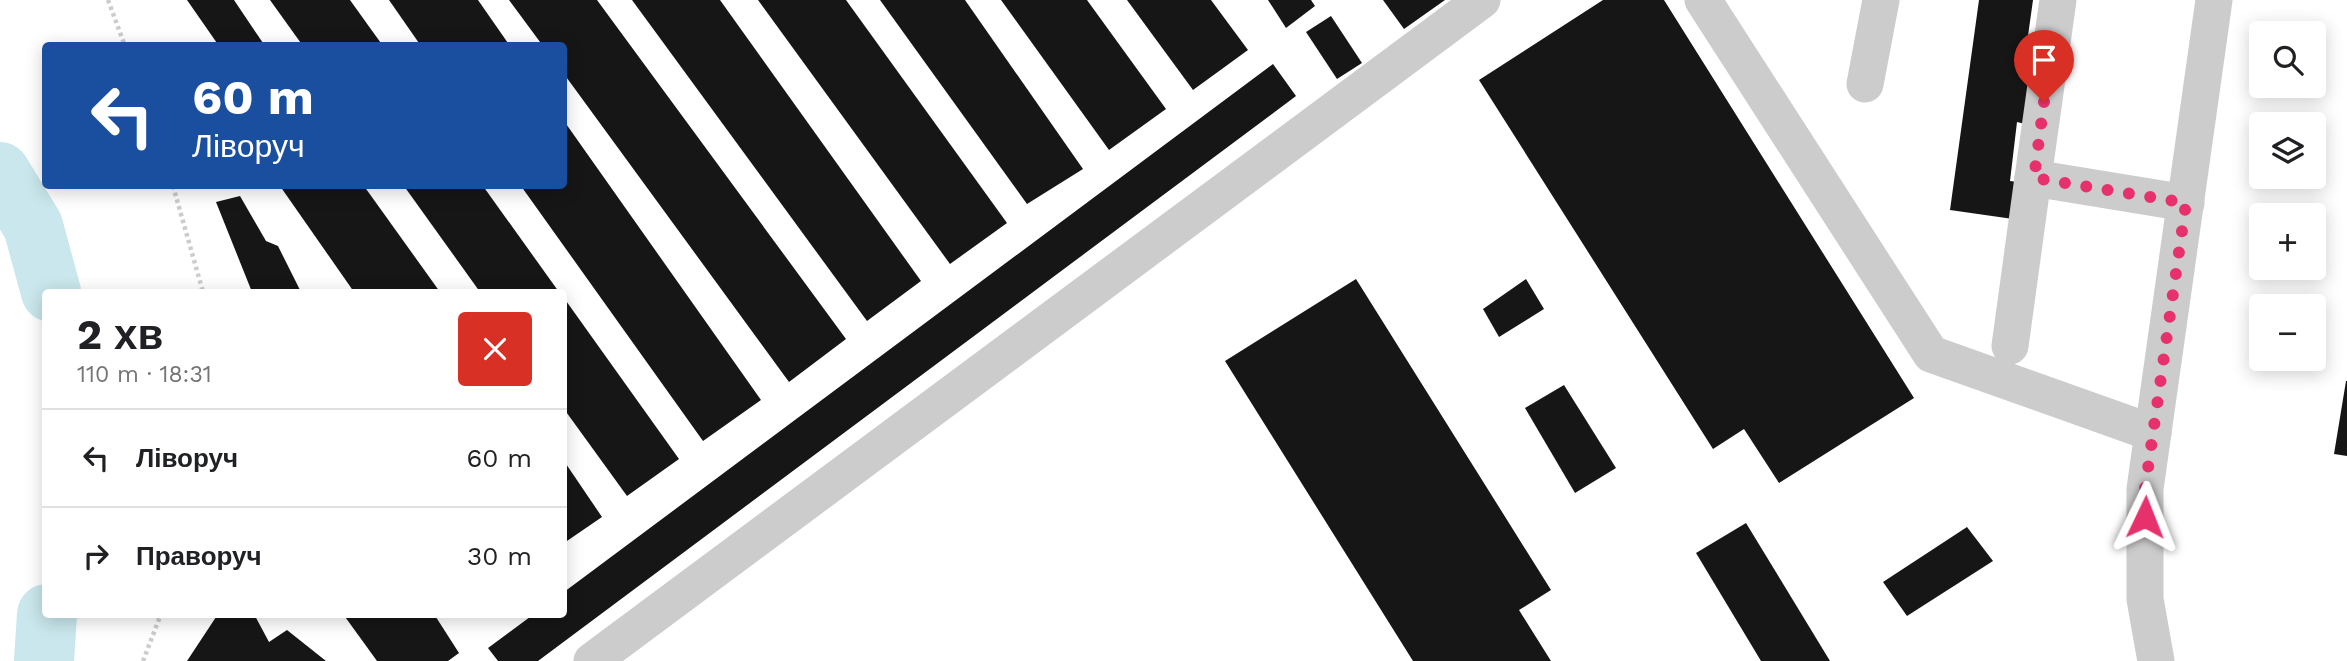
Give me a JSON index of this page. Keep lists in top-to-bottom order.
{
  "page": {
    "map_buttons": ["+", "−"],
    "turn": ["60 m", "Ліворуч"],
    "heading": ["2 хв", "110 m · 18:31"],
    "list": [
      {
        "name": "Ліворуч",
        "value": "60 m"
      },
      {
        "name": "Праворуч",
        "value": "30 m"
      }
    ]
  }
}
